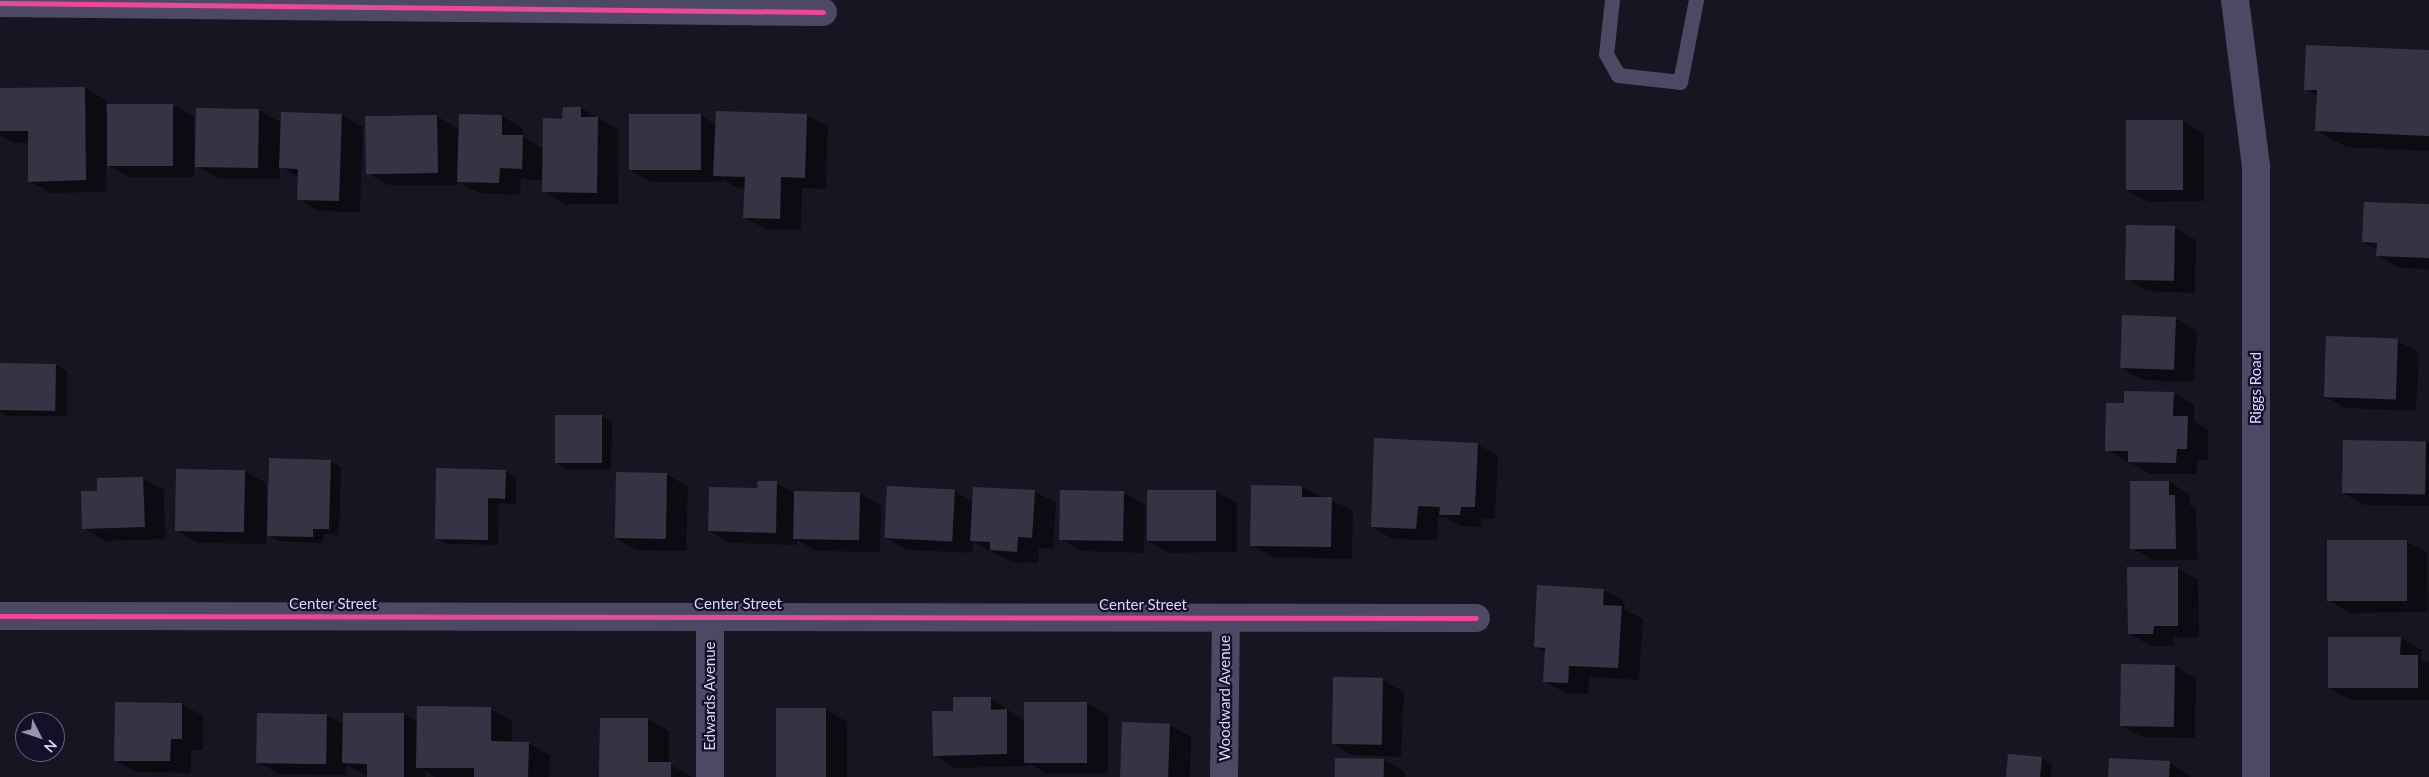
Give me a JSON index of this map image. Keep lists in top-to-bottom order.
{
  "streets": {
    "street": [
      "Riggs Road",
      "Center Street",
      "Edwards Avenue",
      "Woodward Avenue"
    ]
  },
  "crossings": [
    ["Center Street", "Edwards Avenue"],
    ["Center Street", "Woodward Avenue"]
  ],
  "north": "bottom right"
}
